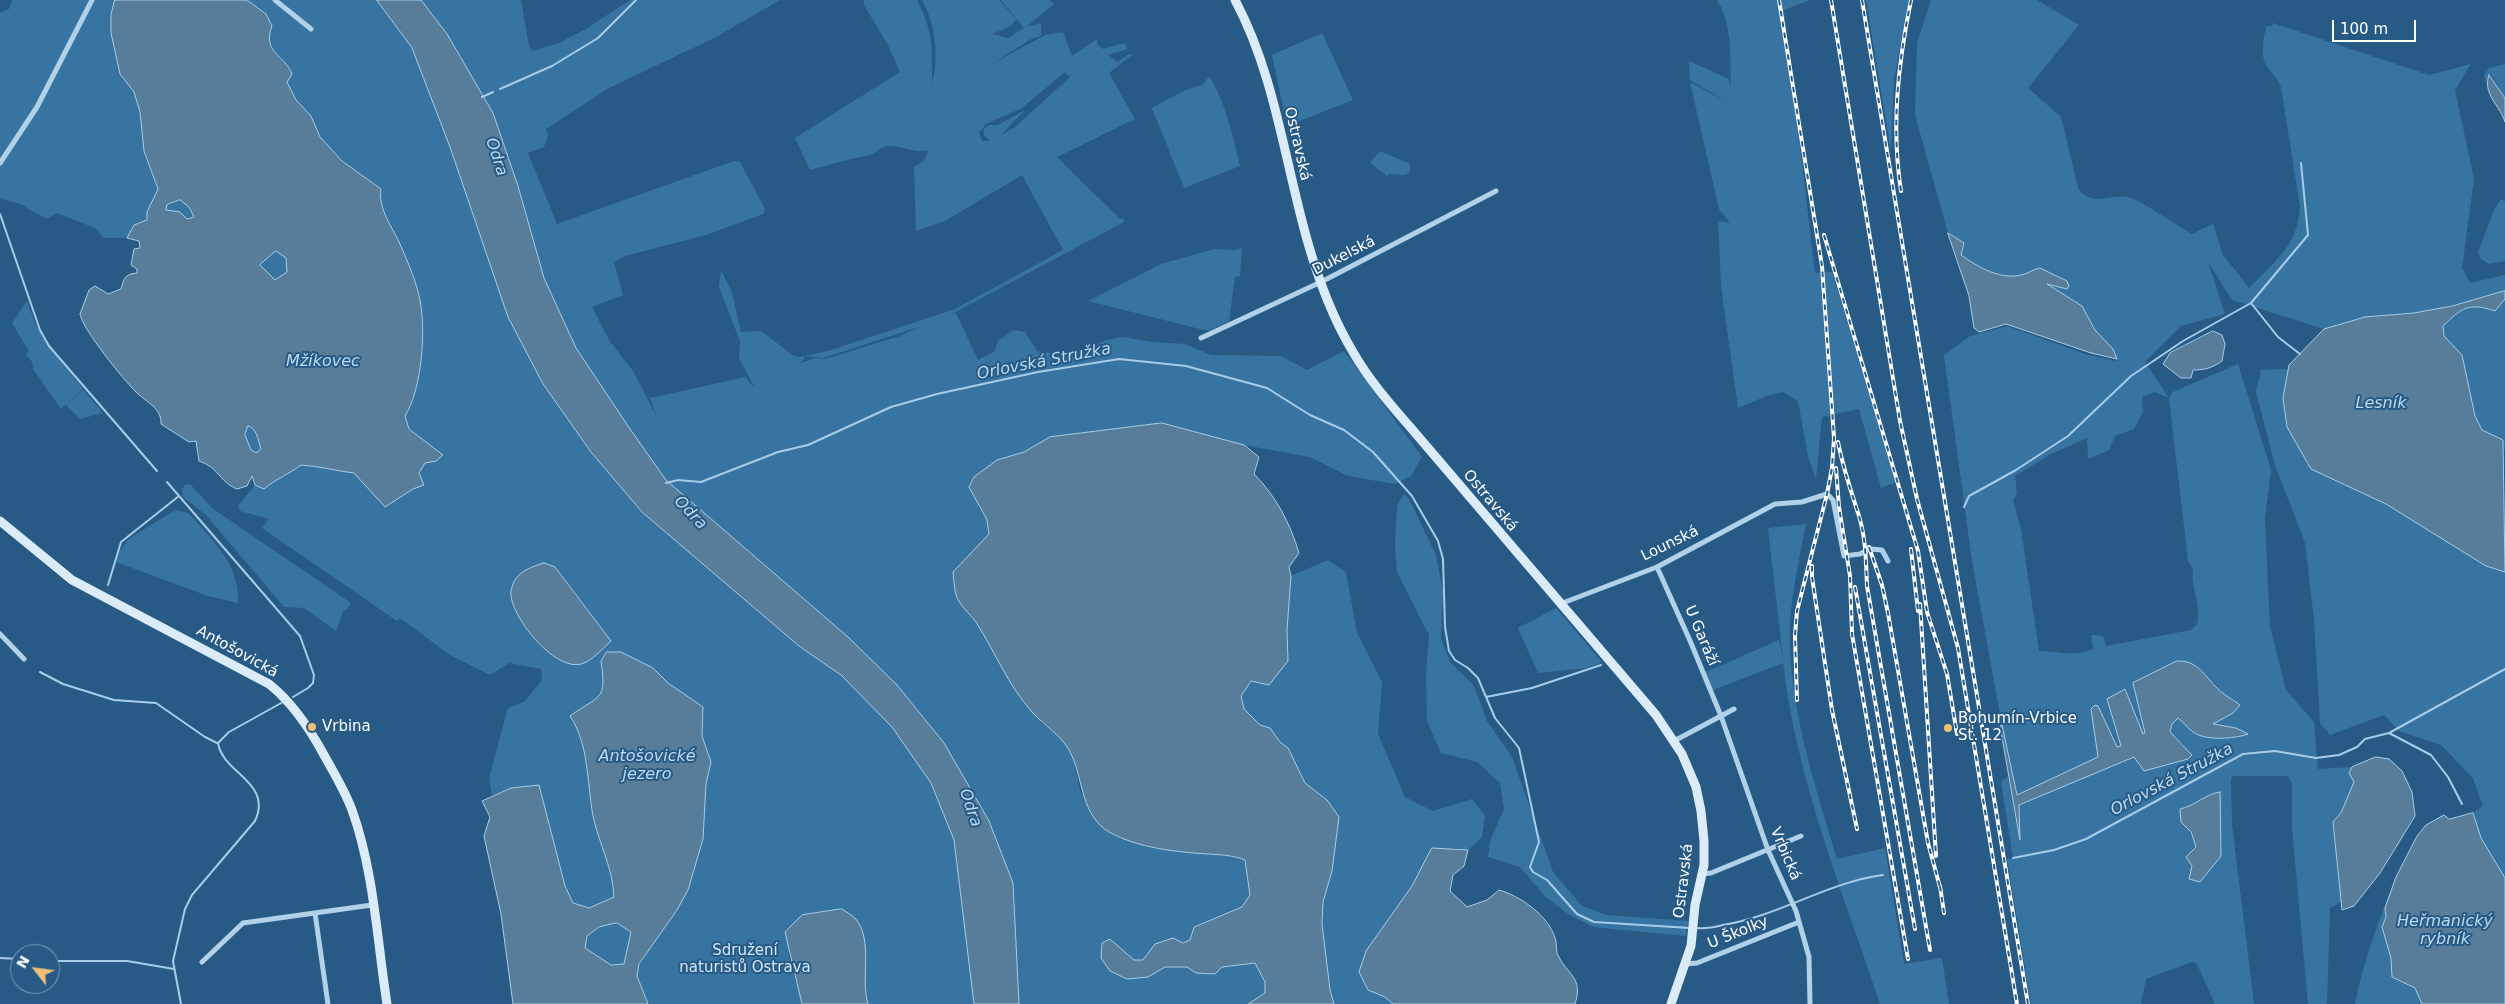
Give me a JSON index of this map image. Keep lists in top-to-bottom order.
{
  "streets": {
    "main road": ["Ostravská", "Antošovická"],
    "street": [
      "Dukelská",
      "Lounská",
      "U Garáží",
      "Vrbická",
      "U Školky"
    ]
  },
  "crossings": [
    ["Ostravská", "Dukelská"],
    ["Ostravská", "Lounská"],
    ["Ostravská", "U Školky"],
    ["Lounská", "U Garáží"],
    ["U Garáží", "Vrbická"],
    ["Vrbická", "U Školky"]
  ],
  "water": [
    "Odra",
    "Mžíkovec",
    "Orlovská Stružka",
    "Lesník",
    "Antošovické jezero",
    "Heřmanický rybník"
  ],
  "parks": ["Sdružení naturistů Ostrava"],
  "places": ["Vrbina", "Bohumín-Vrbice St. 12"],
  "scale_bar": "100 m",
  "north": "top left"
}
